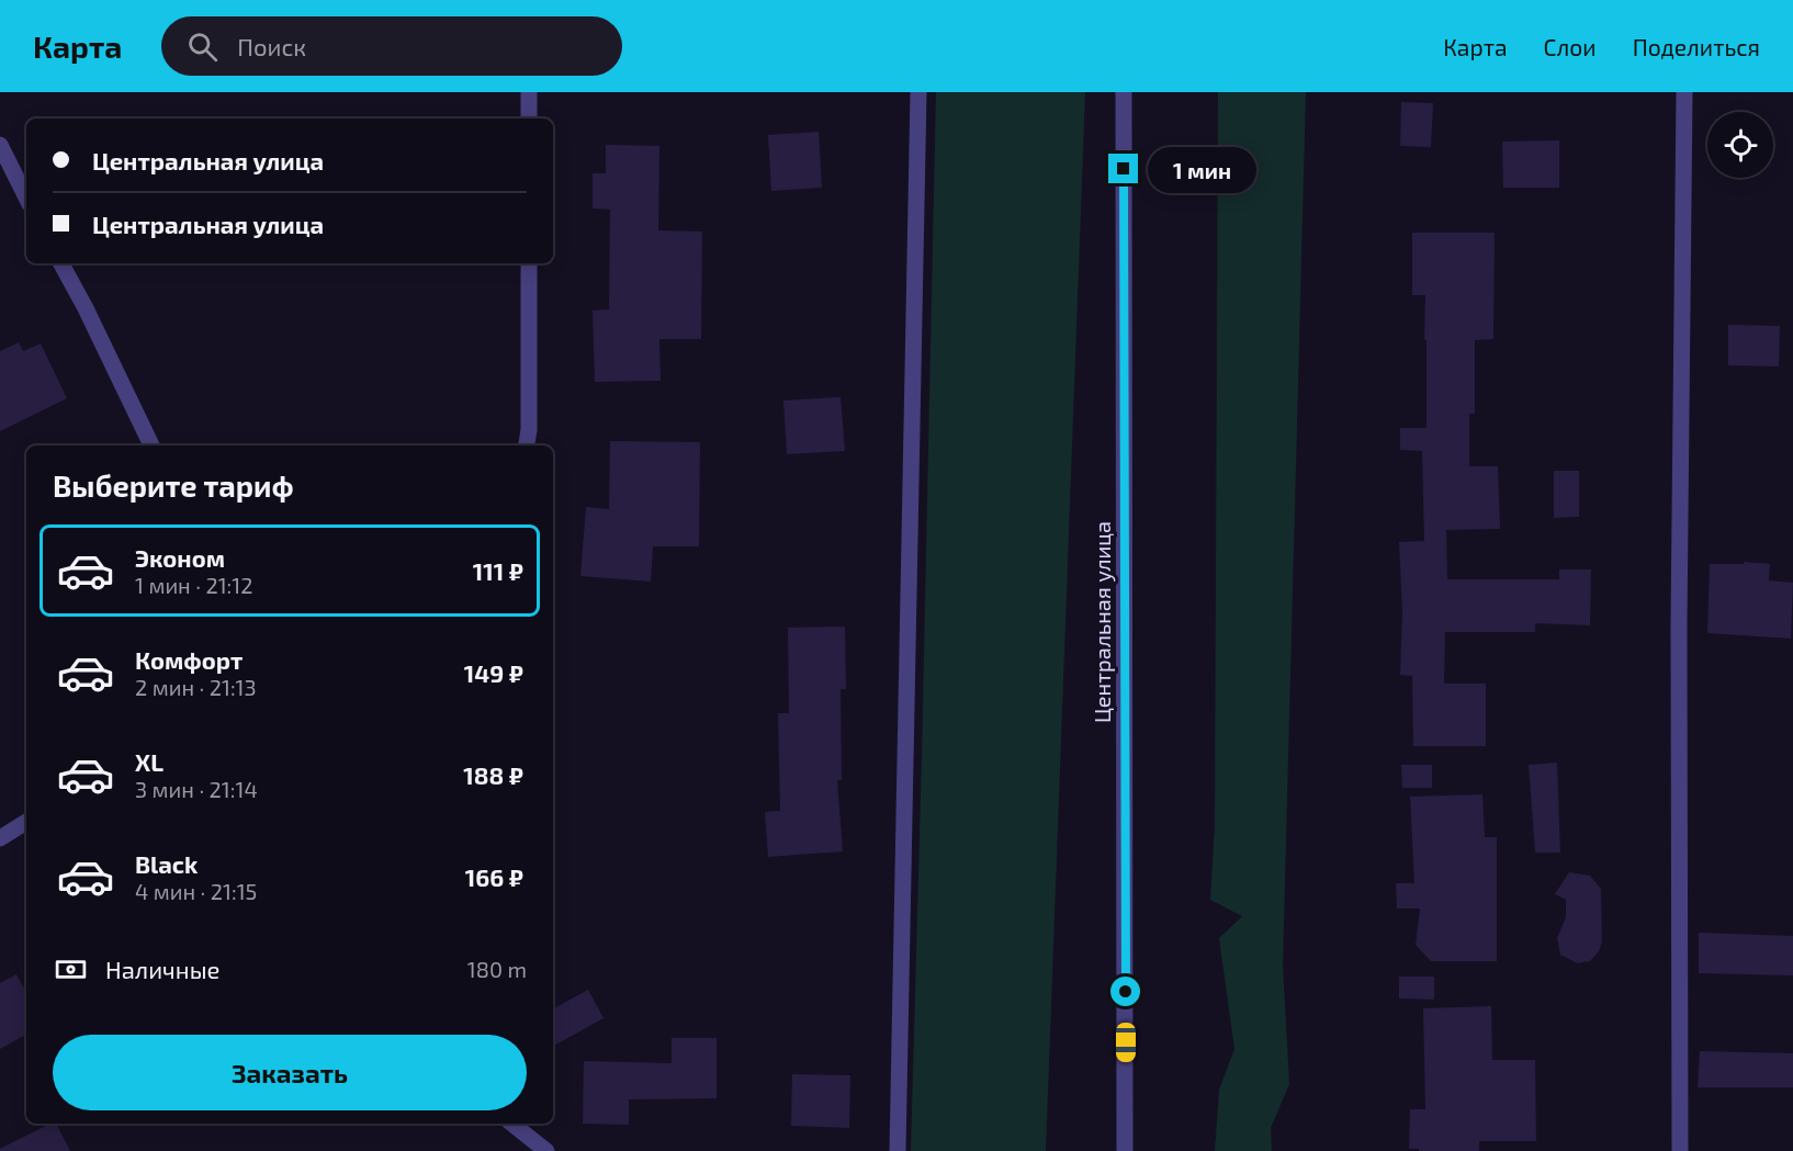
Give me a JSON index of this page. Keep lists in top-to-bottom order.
{
  "streets": {
    "street": ["Центральная улица"]
  },
  "page": {
    "header": "Карта",
    "search": "Поиск",
    "nav": ["Карта", "Слои", "Поделиться"],
    "banner": ["Центральная улица", "Центральная улица"],
    "bubble": "1 мин",
    "heading": "Выберите тариф",
    "list": [
      {
        "name": "Эконом",
        "note": "1 мин · 21:12",
        "value": "111 ₽"
      },
      {
        "name": "Комфорт",
        "note": "2 мин · 21:13",
        "value": "149 ₽"
      },
      {
        "name": "XL",
        "note": "3 мин · 21:14",
        "value": "188 ₽"
      },
      {
        "name": "Black",
        "note": "4 мин · 21:15",
        "value": "166 ₽"
      }
    ],
    "pay": ["Наличные", "180 m"],
    "buttons": "Заказать"
  }
}
